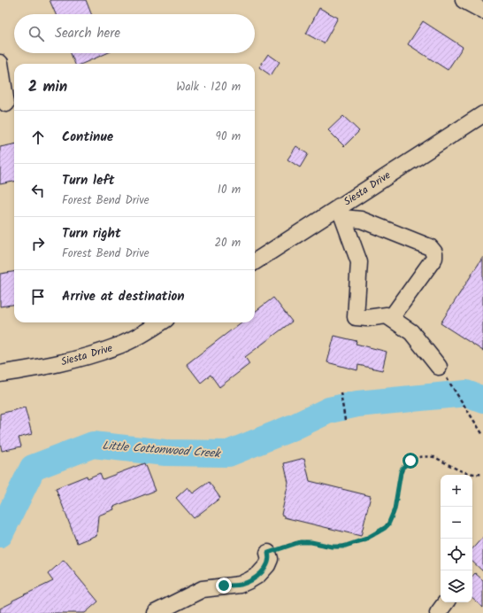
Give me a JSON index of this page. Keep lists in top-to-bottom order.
{
  "streets": {
    "street": ["Siesta Drive"]
  },
  "water": ["Little Cottonwood Creek"],
  "page": {
    "search": "Search here",
    "heading": ["2 min", "Walk · 120 m"],
    "list": [
      ["Continue", "90 m"],
      ["Turn left", "Forest Bend Drive", "10 m"],
      ["Turn right", "Forest Bend Drive", "20 m"],
      "Arrive at destination"
    ],
    "map_buttons": ["+", "−"]
  }
}
